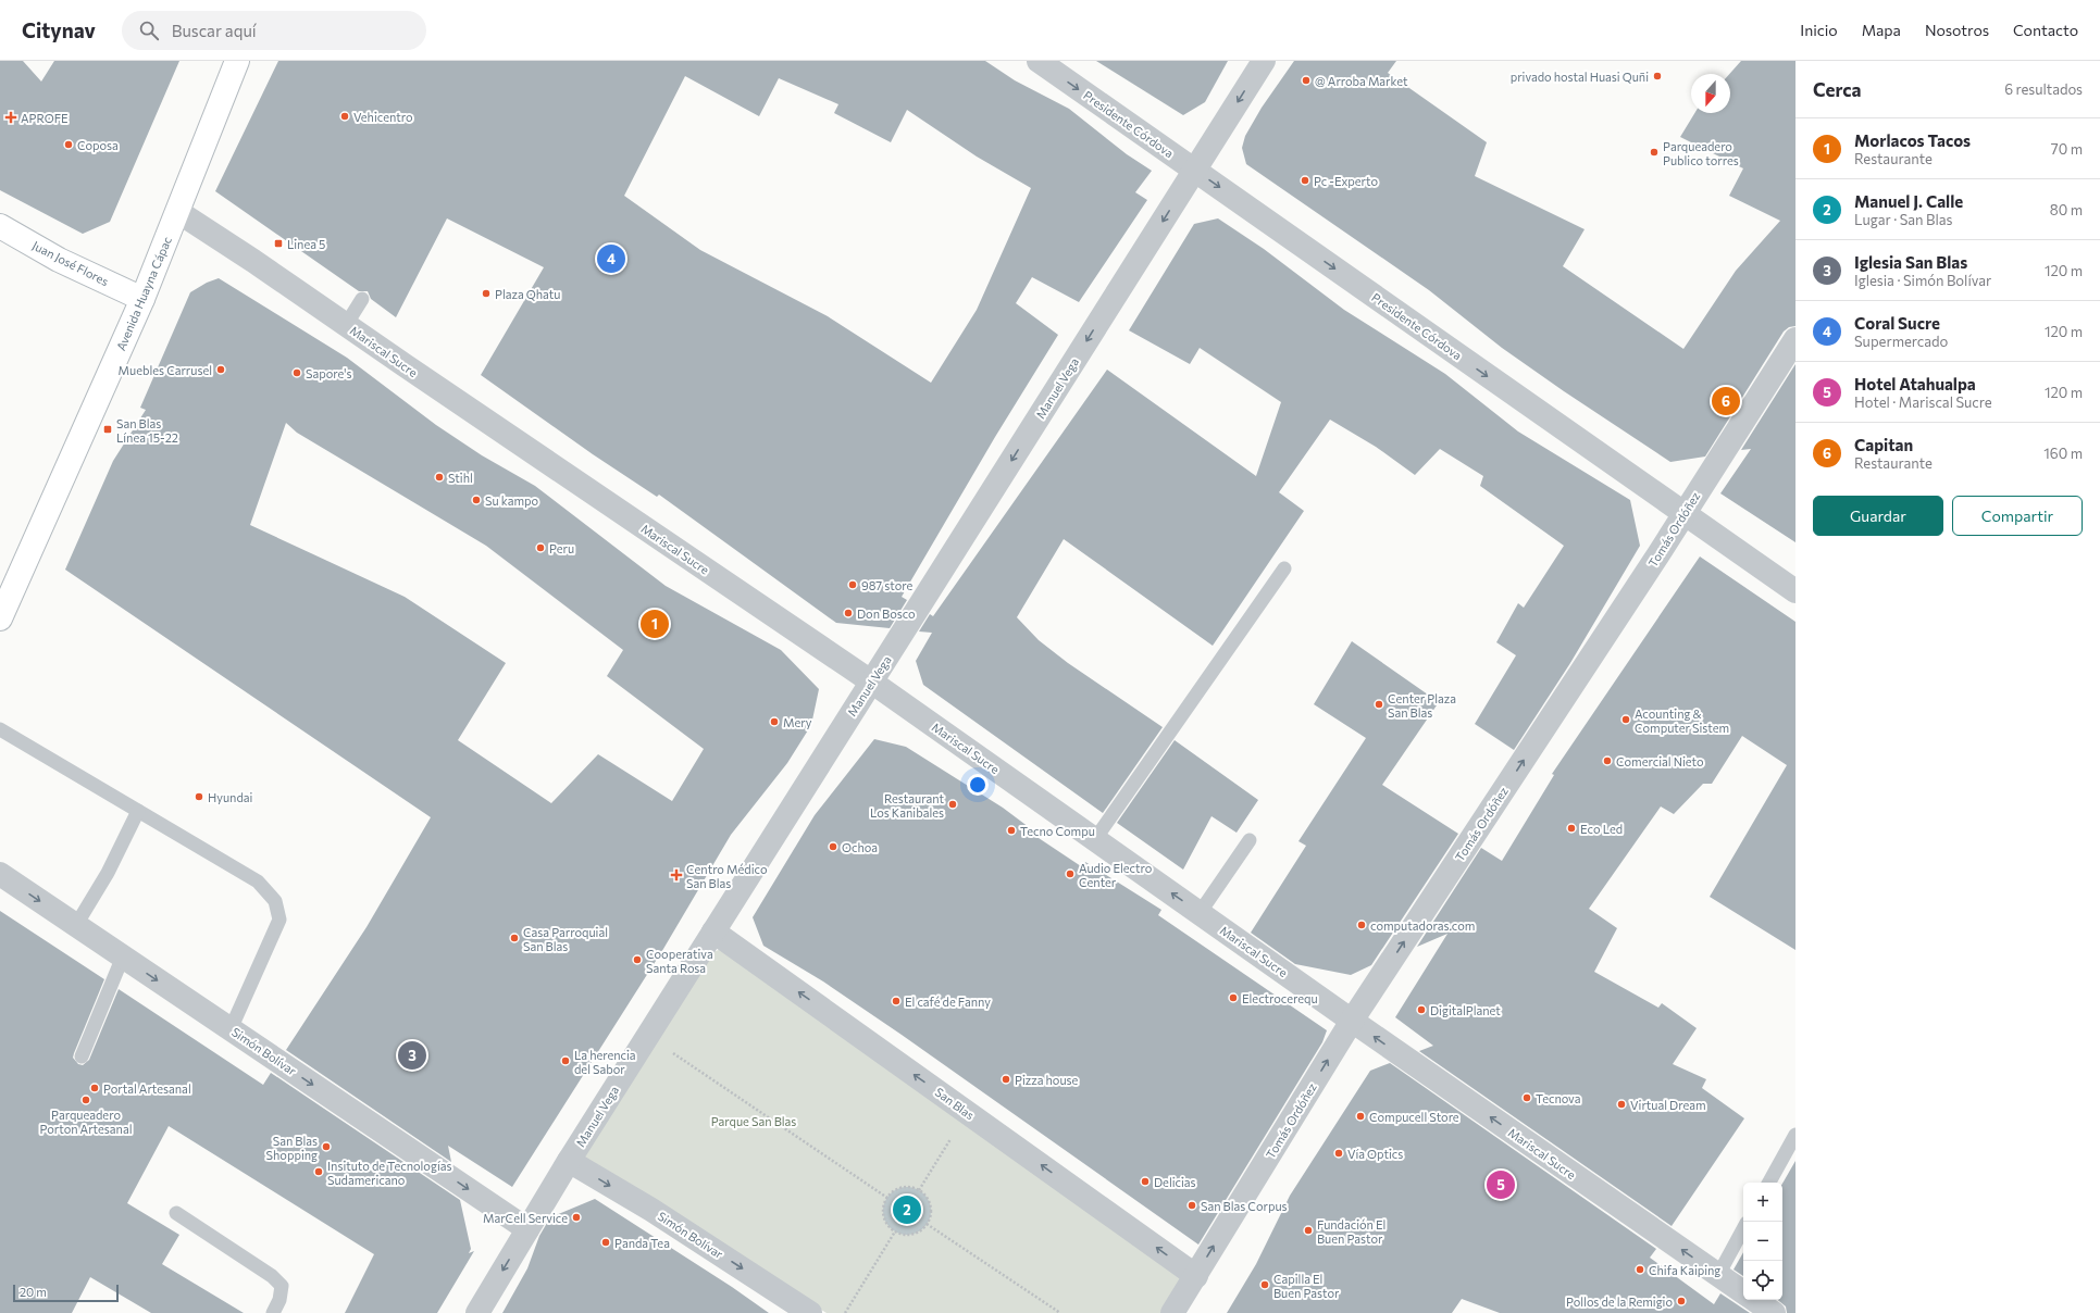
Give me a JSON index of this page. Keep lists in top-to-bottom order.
{
  "streets": {
    "street": [
      "Presidente Córdova",
      "Juan José Flores",
      "Avenida Huayna Cápac",
      "Mariscal Sucre",
      "Manuel Vega",
      "Tomás Ordóñez",
      "Simón Bolívar",
      "San Blas"
    ]
  },
  "crossings": [
    ["Presidente Córdova", "Manuel Vega"],
    ["Presidente Córdova", "Tomás Ordóñez"],
    ["Juan José Flores", "Avenida Huayna Cápac"],
    ["Avenida Huayna Cápac", "Mariscal Sucre"],
    ["Mariscal Sucre", "Manuel Vega"],
    ["Mariscal Sucre", "Tomás Ordóñez"],
    ["Manuel Vega", "Simón Bolívar"],
    ["Manuel Vega", "San Blas"],
    ["Tomás Ordóñez", "San Blas"]
  ],
  "one_way": [
    "Presidente Córdova",
    "Manuel Vega",
    "Tomás Ordóñez",
    "Simón Bolívar",
    "San Blas"
  ],
  "parks": ["Parque San Blas"],
  "places": {
    "other": [
      "privado hostal Huasi Quñi",
      "@ Arroba Market",
      "Vehicentro",
      "Coposa",
      "Parqueadero Publico torres",
      "Pc -Experto",
      "Plaza Qhatu",
      "Muebles Carrusel",
      "Sapore's",
      "Stihl",
      "Su kampo",
      "Peru",
      "987 store",
      "Don Bosco",
      "Center Plaza San Blas",
      "Acounting & Computer Sistem",
      "Mery",
      "Comercial Nieto",
      "Hyundai",
      "Restaurant Los Kanibales",
      "Eco Led",
      "Tecno Compu",
      "Ochoa",
      "Audio Electro Center",
      "computadoras.com",
      "Casa Parroquial San Blas",
      "Cooperativa Santa Rosa",
      "Electrocerequ",
      "El café de Fanny",
      "DigitalPlanet",
      "La herencia del Sabor",
      "Pizza house",
      "Portal Artesanal",
      "Tecnova",
      "Parqueadero Porton Artesanal",
      "Virtual Dream",
      "Compucell Store",
      "San Blas Shopping",
      "Vía Optics",
      "Insituto de Tecnologías Sudamericano",
      "Delicias",
      "San Blas Corpus",
      "MarCell Service",
      "Fundación El Buen Pastor",
      "Panda Tea",
      "Chifa Kaiping",
      "Capilla El Buen Pastor",
      "Pollos de la Remigio"
    ],
    "health": ["APROFE", "Centro Médico San Blas"],
    "transit": ["Linea 5", "San Blas Línea 15-22"]
  },
  "scale_bar": "20 m",
  "north": "bottom",
  "page": {
    "header": "Citynav",
    "search": "Buscar aquí",
    "nav": [
      "Inicio",
      "Mapa",
      "Nosotros",
      "Contacto"
    ],
    "heading": ["Cerca", "6 resultados"],
    "list": [
      {
        "mark": "1",
        "name": "Morlacos Tacos",
        "note": "Restaurante",
        "value": "70 m"
      },
      {
        "mark": "2",
        "name": "Manuel J. Calle",
        "note": "Lugar · San Blas",
        "value": "80 m"
      },
      {
        "mark": "3",
        "name": "Iglesia San Blas",
        "note": "Iglesia · Simón Bolívar",
        "value": "120 m"
      },
      {
        "mark": "4",
        "name": "Coral Sucre",
        "note": "Supermercado",
        "value": "120 m"
      },
      {
        "mark": "5",
        "name": "Hotel Atahualpa",
        "note": "Hotel · Mariscal Sucre",
        "value": "120 m"
      },
      {
        "mark": "6",
        "name": "Capitan",
        "note": "Restaurante",
        "value": "160 m"
      }
    ],
    "pins": [
      "4",
      "6",
      "1",
      "3",
      "5",
      "2"
    ],
    "buttons": ["Guardar", "Compartir"],
    "map_buttons": ["+", "−"],
    "scale": "20 m"
  }
}
